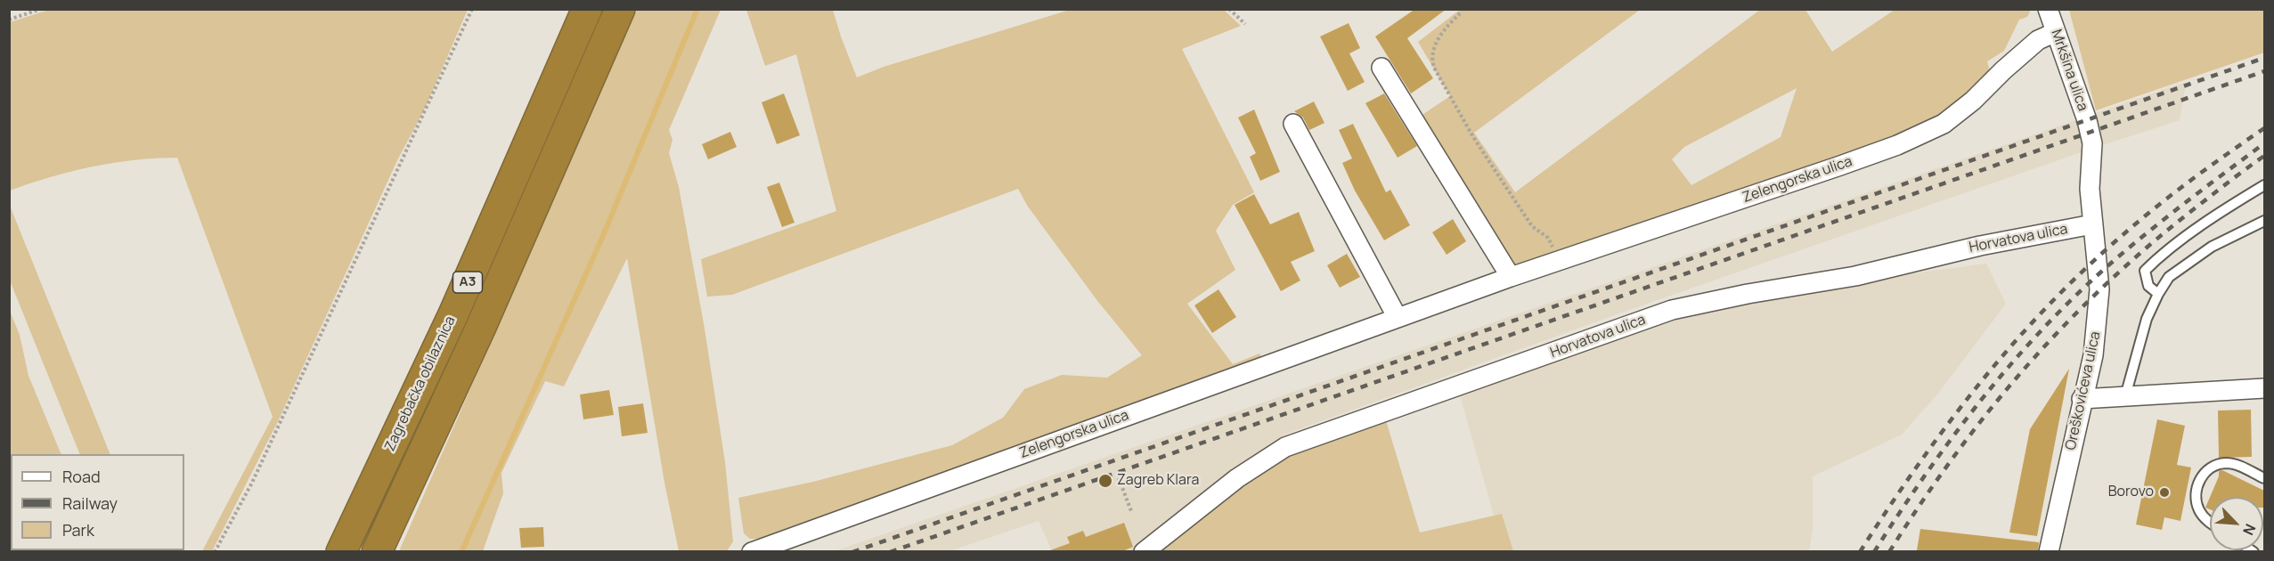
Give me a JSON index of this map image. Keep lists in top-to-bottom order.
{
  "streets": {
    "highway": ["A3", "Zagrebačka obilaznica"],
    "street": [
      "Mrkšina ulica",
      "Zelengorska ulica",
      "Horvatova ulica",
      "Oreškovićeva ulica"
    ]
  },
  "crossings": [
    ["Mrkšina ulica", "Zelengorska ulica"],
    ["Mrkšina ulica", "Oreškovićeva ulica"],
    ["Horvatova ulica", "Oreškovićeva ulica"]
  ],
  "places": ["Zagreb Klara", "Borovo"],
  "legend": ["Road", "Railway", "Park"],
  "north": "bottom right"
}
